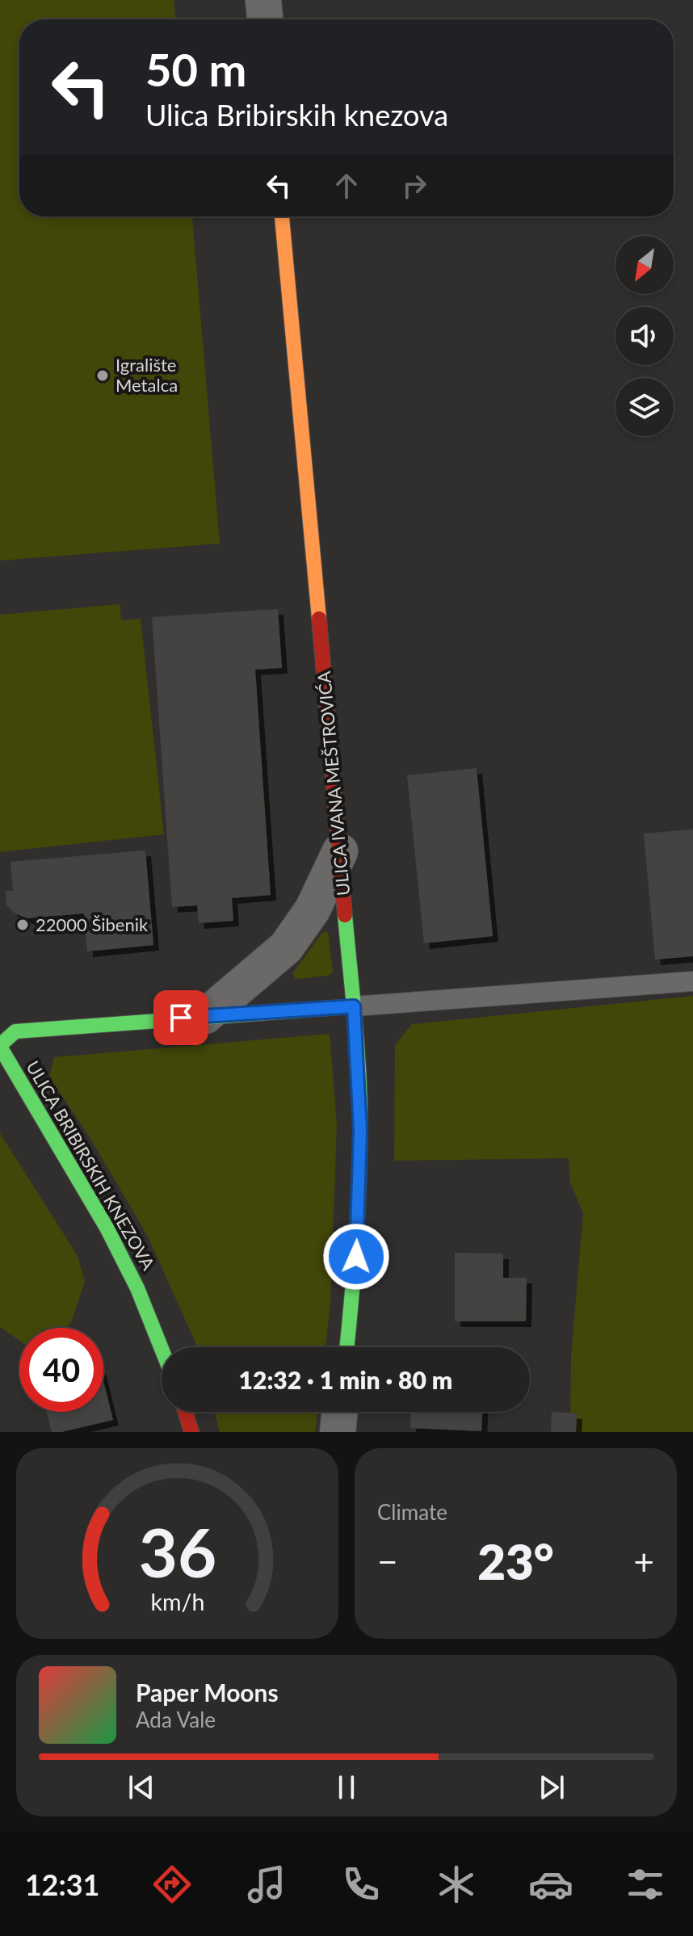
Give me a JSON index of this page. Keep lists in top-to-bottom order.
{
  "streets": {
    "street": ["ULICA IVANA MEŠTROVIĆA", "ULICA BRIBIRSKIH KNEZOVA"]
  },
  "crossings": [
    ["ULICA IVANA MEŠTROVIĆA", "ULICA BRIBIRSKIH KNEZOVA"]
  ],
  "places": ["Igralište Metalca", "22000 Šibenik"],
  "north": "bottom left",
  "page": {
    "turn": ["50 m", "Ulica Bribirskih knezova"],
    "limit": "40",
    "trip": "12:32 · 1 min · 80 m",
    "tile": "Climate",
    "heat": ["−", "23°", "+"],
    "song": ["Paper Moons", "Ada Vale"],
    "tabs": "12:31",
    "gauge": ["36", "km/h"]
  }
}
